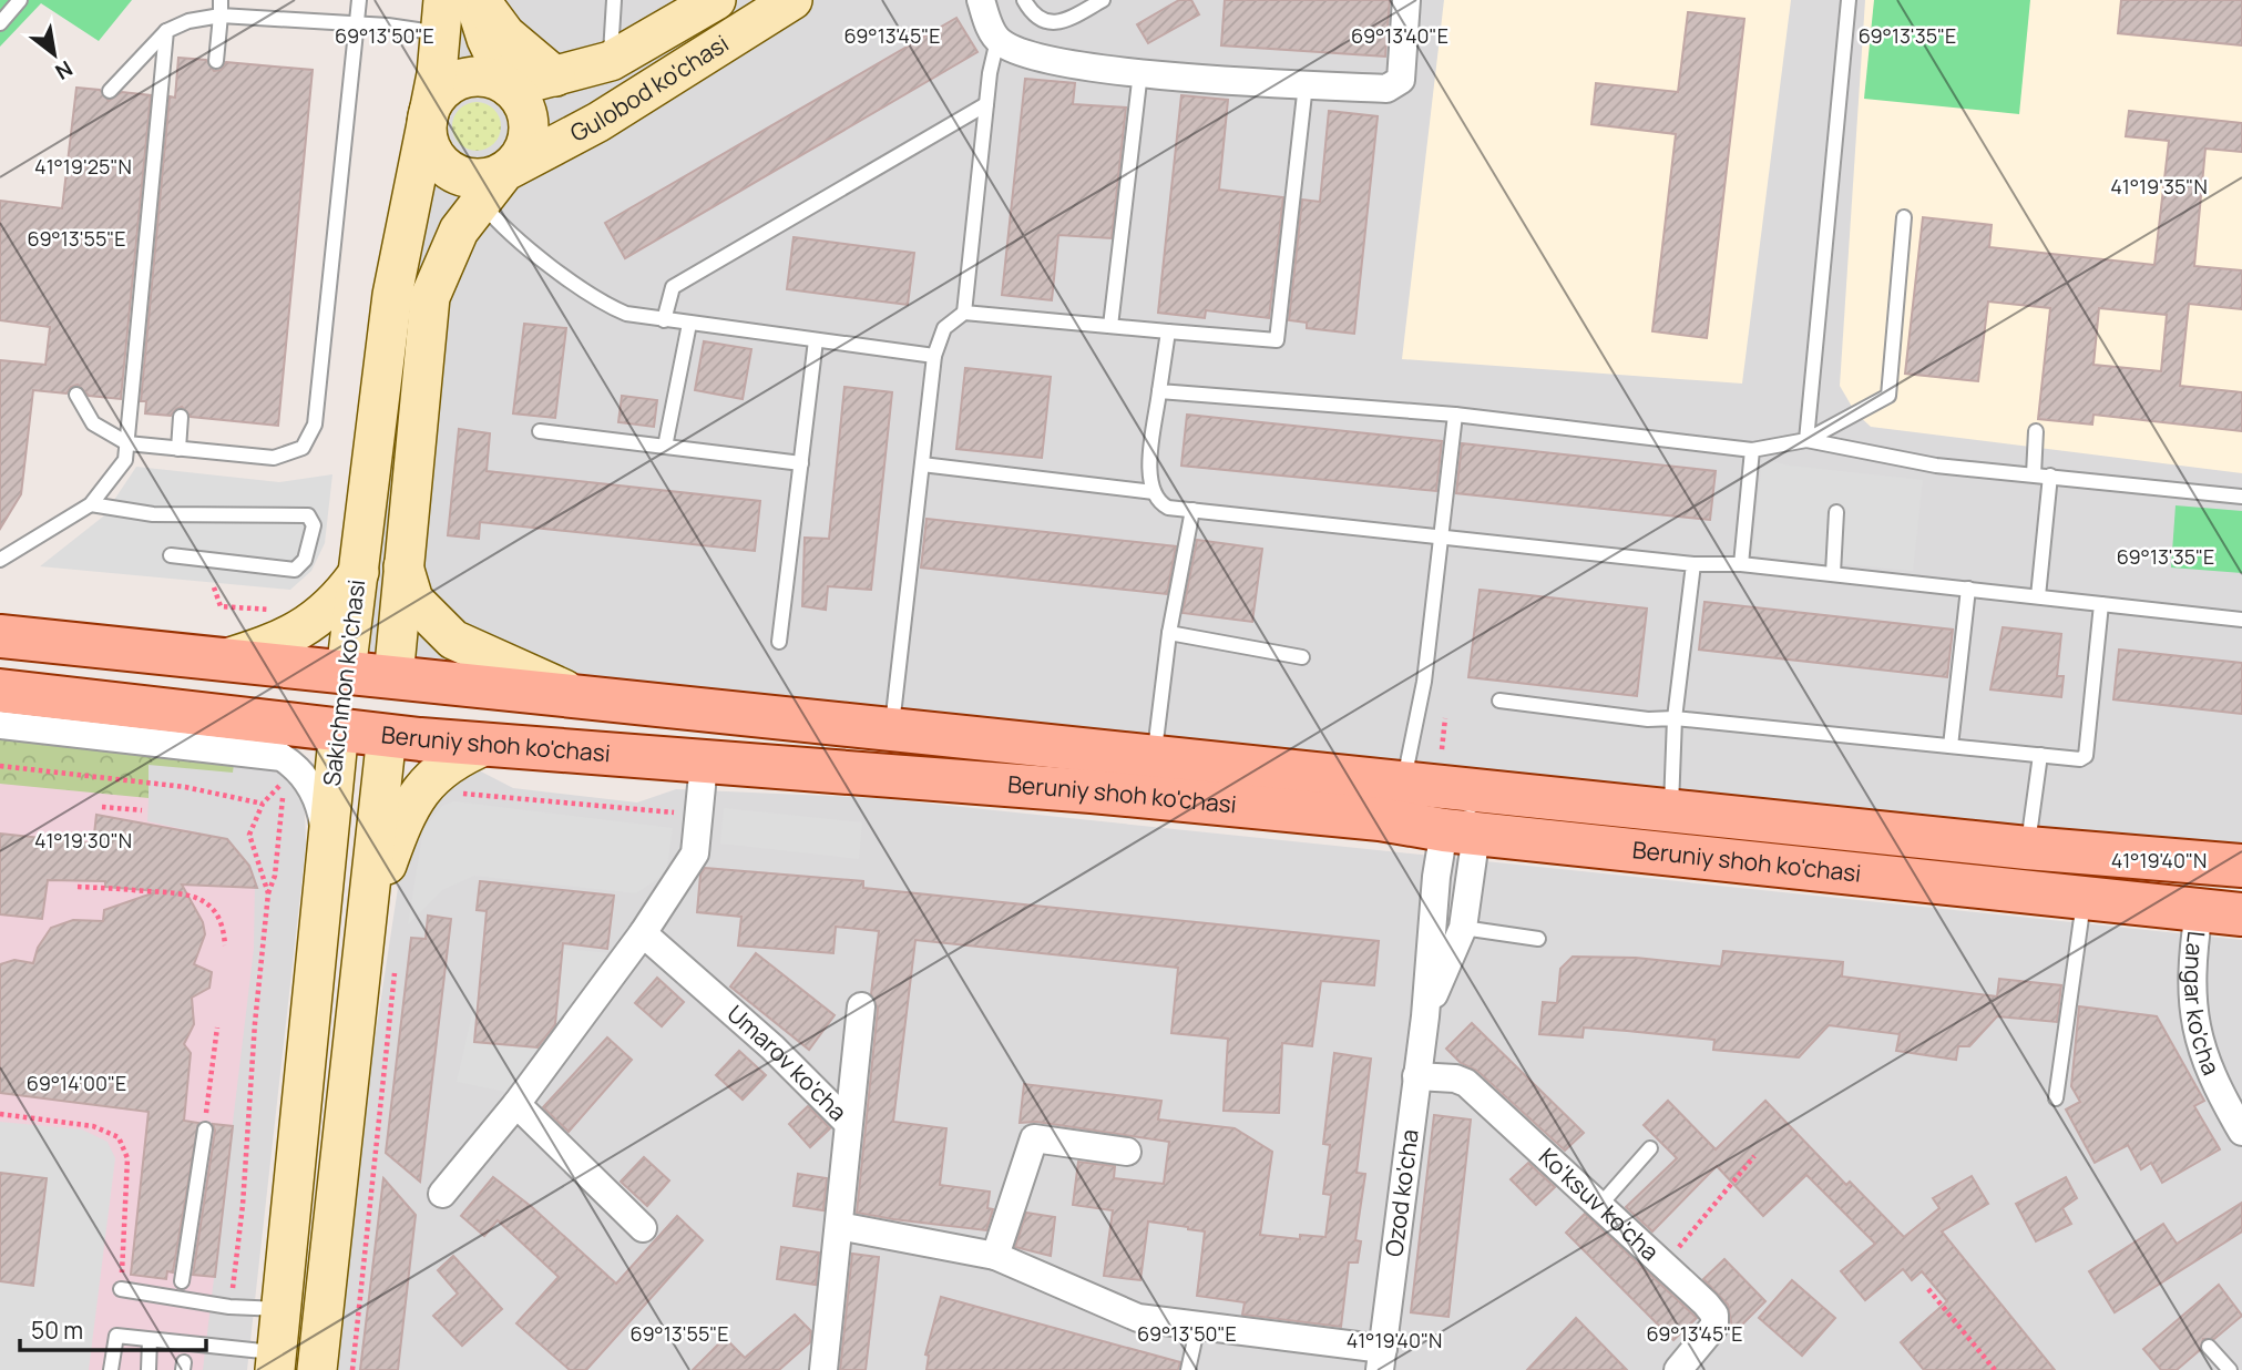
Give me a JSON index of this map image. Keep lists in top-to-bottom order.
{
  "streets": {
    "main road": ["Gulobod ko'chasi", "Sakichmon ko'chasi", "Beruniy shoh ko'chasi"],
    "street": [
      "Langar ko'cha",
      "Umarov ko'cha",
      "Ozod ko'cha",
      "Ko'ksuv ko'cha"
    ]
  },
  "crossings": [
    ["Gulobod ko'chasi", "Sakichmon ko'chasi"],
    ["Sakichmon ko'chasi", "Beruniy shoh ko'chasi"],
    ["Beruniy shoh ko'chasi", "Langar ko'cha"],
    ["Beruniy shoh ko'chasi", "Ozod ko'cha"],
    ["Ozod ko'cha", "Ko'ksuv ko'cha"]
  ],
  "scale_bar": "50 m",
  "north": "bottom right",
  "coordinates": [
    "69°13'50\"E",
    "69°13'45\"E",
    "69°13'40\"E",
    "69°13'35\"E",
    "41°19'25\"N",
    "41°19'35\"N",
    "69°13'55\"E",
    "41°19'30\"N",
    "41°19'40\"N",
    "69°14'00\"E"
  ]
}
